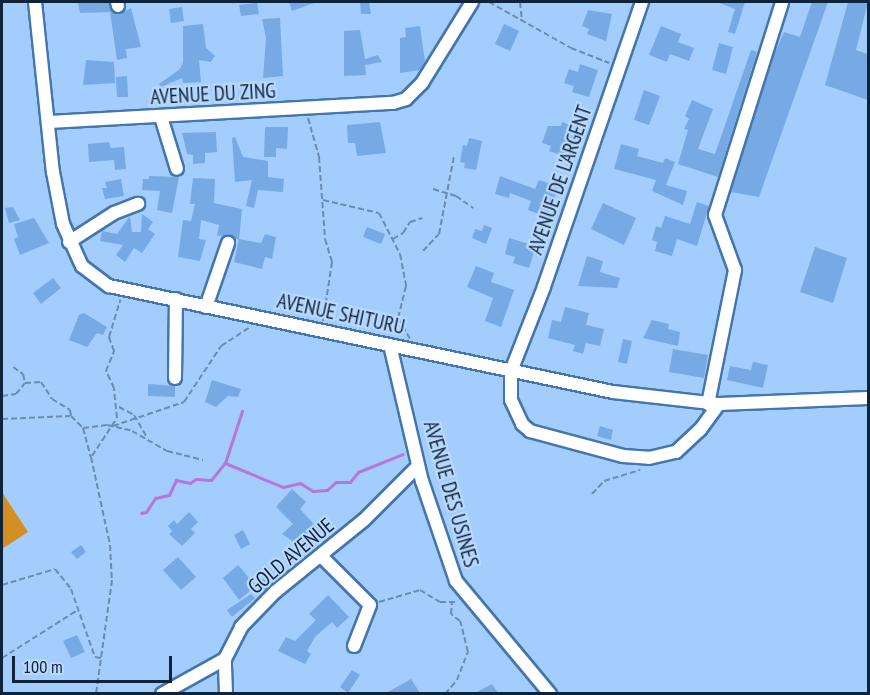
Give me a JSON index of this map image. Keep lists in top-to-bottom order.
{
  "streets": {
    "street": [
      "AVENUE DU ZING",
      "AVENUE DE L'ARGENT",
      "AVENUE SHITURU",
      "AVENUE DES USINES",
      "GOLD AVENUE"
    ]
  },
  "crossings": [
    ["AVENUE DU ZING", "AVENUE SHITURU"],
    ["AVENUE DE L'ARGENT", "AVENUE SHITURU"],
    ["AVENUE SHITURU", "AVENUE DES USINES"],
    ["AVENUE DES USINES", "GOLD AVENUE"]
  ],
  "scale_bar": "100 m"
}
